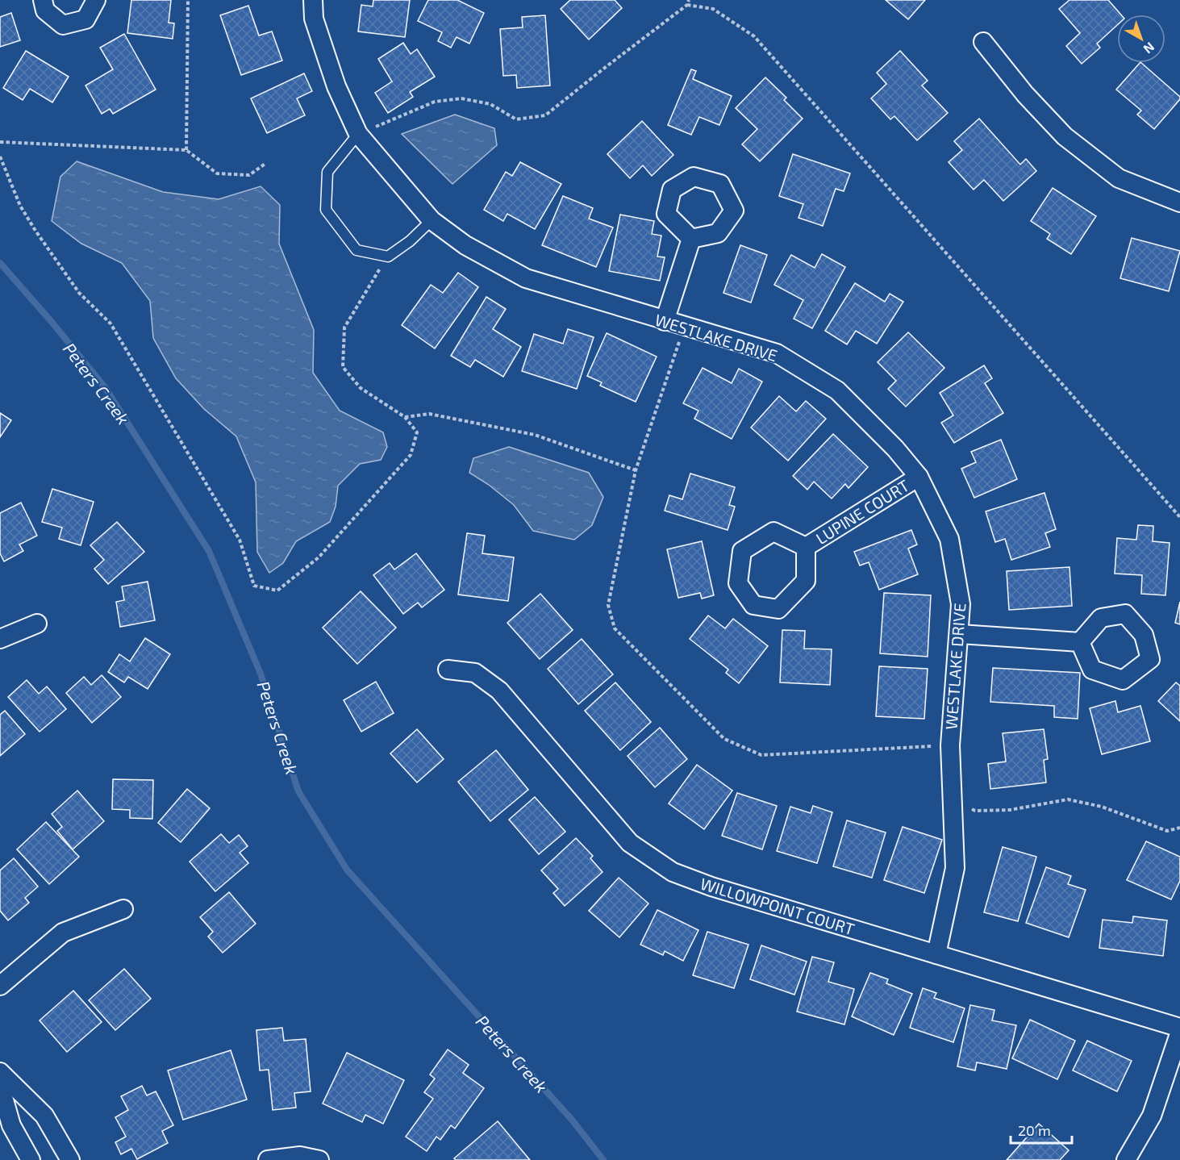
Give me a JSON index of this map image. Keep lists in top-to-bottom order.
{
  "streets": {
    "street": ["WESTLAKE DRIVE", "LUPINE COURT", "WILLOWPOINT COURT"]
  },
  "crossings": [
    ["WESTLAKE DRIVE", "LUPINE COURT"],
    ["WESTLAKE DRIVE", "WILLOWPOINT COURT"]
  ],
  "water": ["Peters Creek"],
  "scale_bar": "20 m",
  "north": "bottom right"
}
